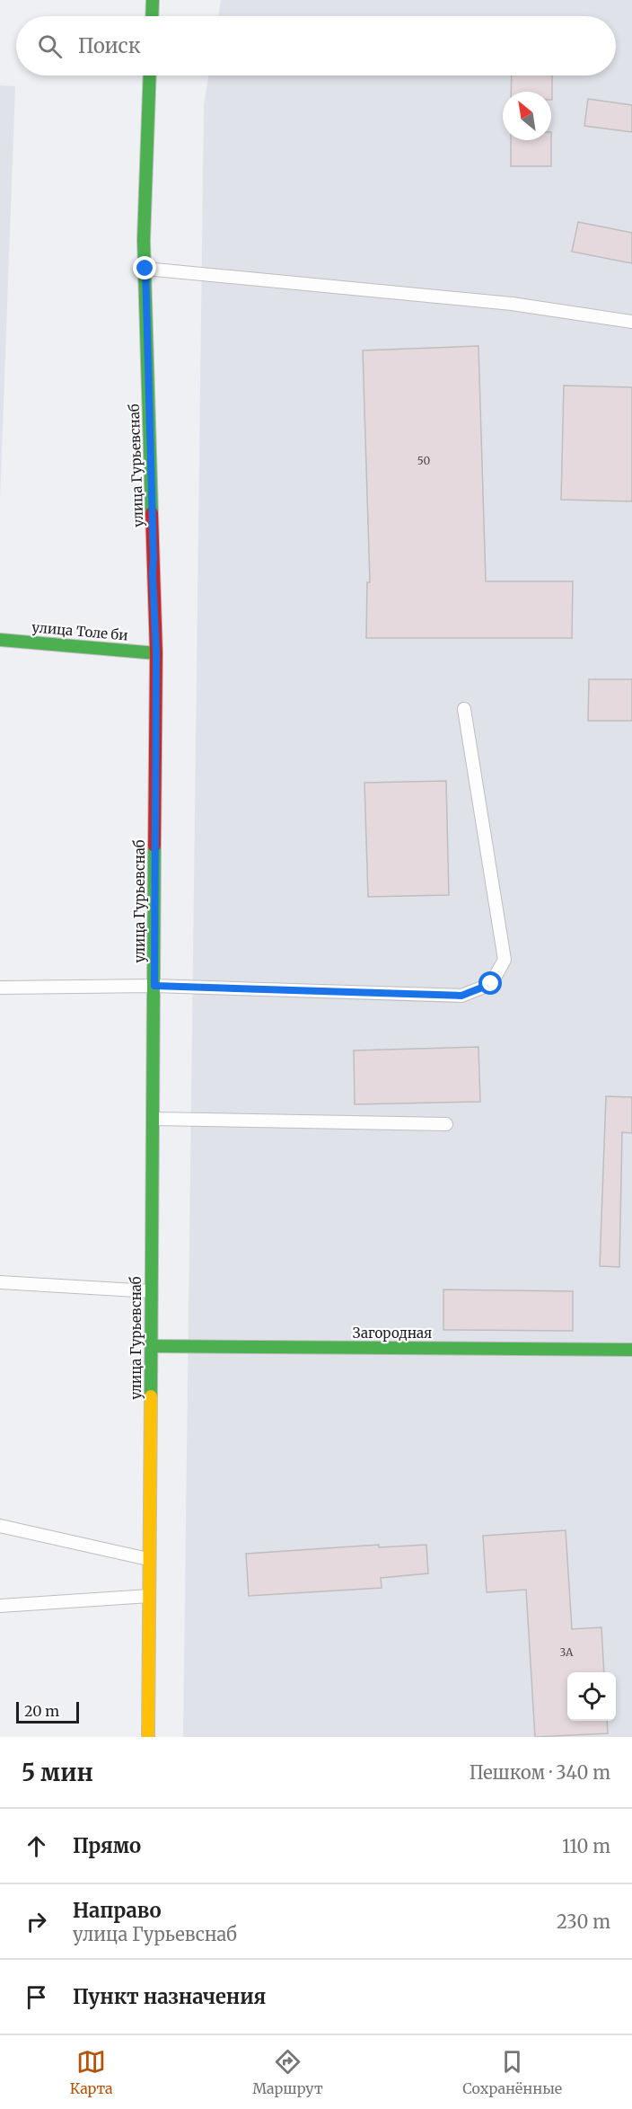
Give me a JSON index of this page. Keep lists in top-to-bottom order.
{
  "streets": {
    "street": ["улица Гурьевснаб", "улица Толе би", "Загородная"]
  },
  "crossings": [
    ["улица Гурьевснаб", "улица Толе би"],
    ["улица Гурьевснаб", "Загородная"]
  ],
  "house_numbers": ["50", "3А"],
  "scale_bar": "20 m",
  "north": "top left",
  "page": {
    "search": "Поиск",
    "scale": "20 m",
    "heading": ["5 мин", "Пешком · 340 m"],
    "list": [
      ["Прямо", "110 m"],
      ["Направо", "улица Гурьевснаб", "230 m"],
      "Пункт назначения"
    ],
    "nav": ["Карта", "Маршрут", "Сохранённые"]
  }
}
